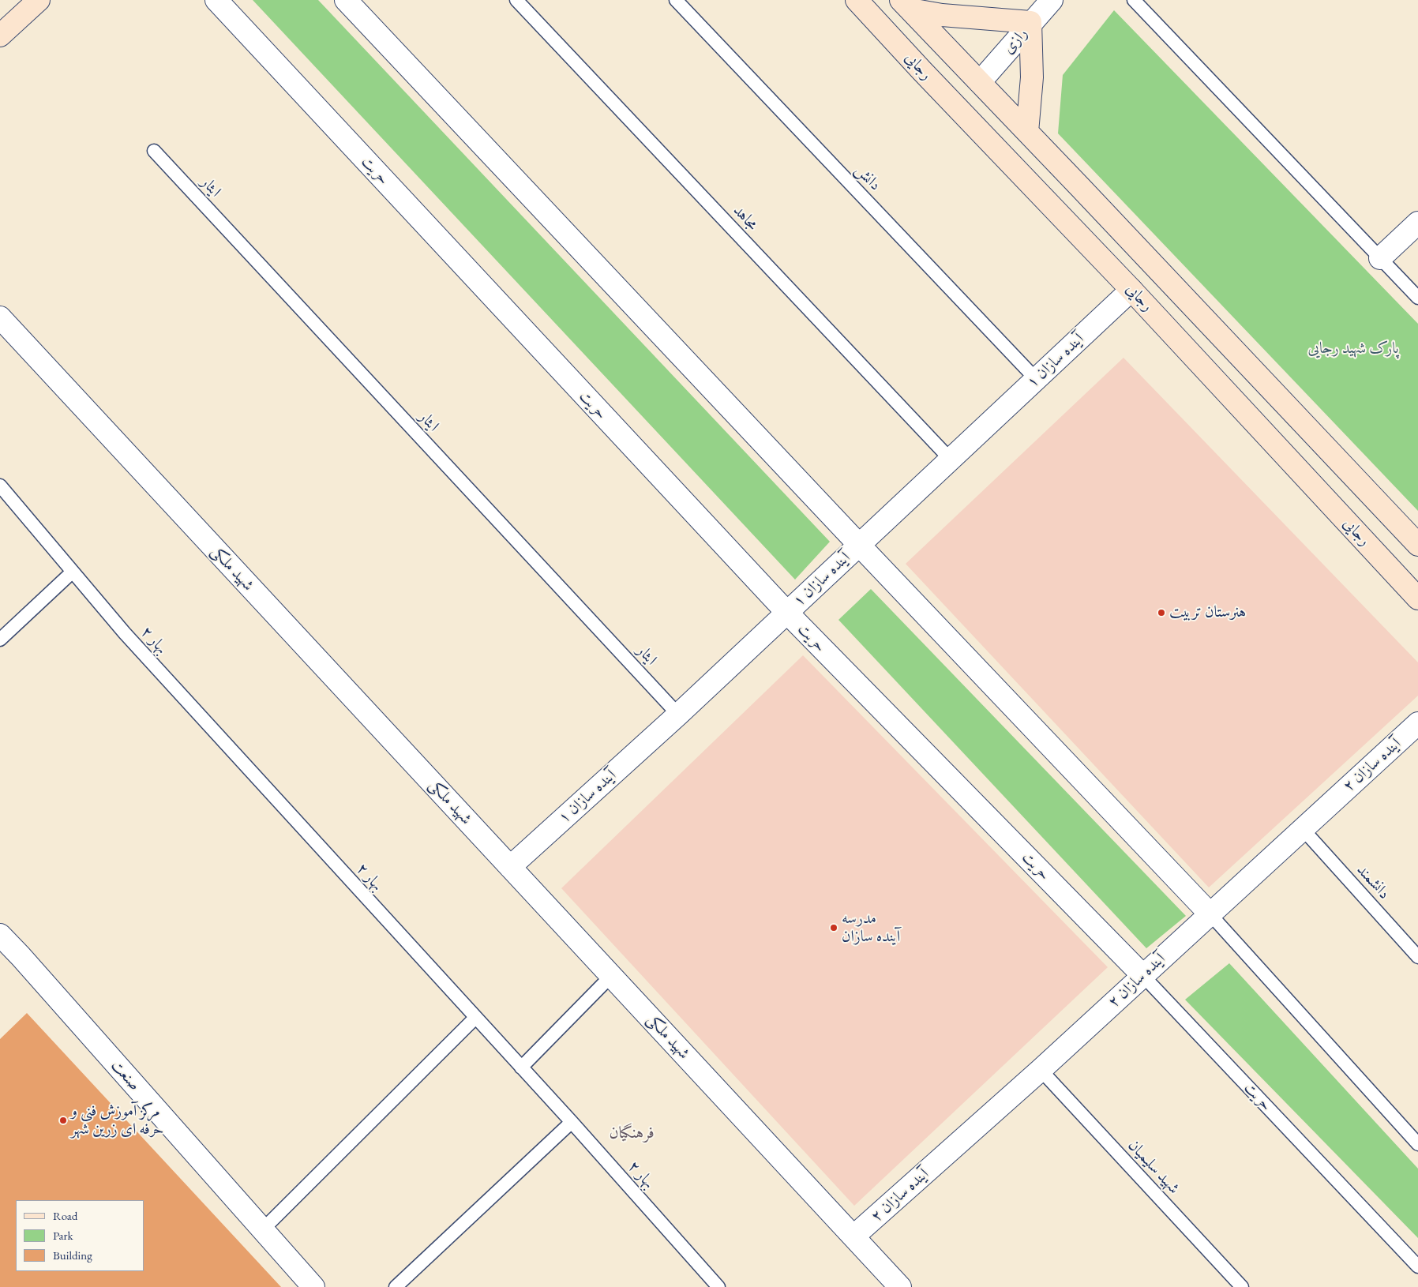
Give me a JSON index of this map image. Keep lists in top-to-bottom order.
{
  "streets": {
    "main road": ["رجایی"],
    "street": [
      "رازی",
      "حریت",
      "آینده سازان ۱",
      "شهید ملکی",
      "آینده سازان ۲",
      "صنعت"
    ],
    "lane": [
      "دانش",
      "ایثار",
      "مجاهد",
      "بهار ۲",
      "دانشمند",
      "شهید سلیمیان"
    ]
  },
  "crossings": [
    ["رازی", "رجایی"],
    ["رجایی", "آینده سازان ۱"],
    ["حریت", "آینده سازان ۱"],
    ["حریت", "آینده سازان ۲"],
    ["دانش", "آینده سازان ۱"],
    ["ایثار", "آینده سازان ۱"],
    ["مجاهد", "آینده سازان ۱"],
    ["آینده سازان ۱", "شهید ملکی"],
    ["شهید ملکی", "آینده سازان ۲"],
    ["آینده سازان ۲", "دانشمند"],
    ["آینده سازان ۲", "شهید سلیمیان"]
  ],
  "districts": ["فرهنگیان"],
  "parks": ["پارک شهید رجایی"],
  "places": ["هنرستان تربیت", "مدرسه آینده سازان", "مرکز آموزش فنی و حرفه ای زرین شهر"],
  "legend": ["Road", "Park", "Building"]
}
